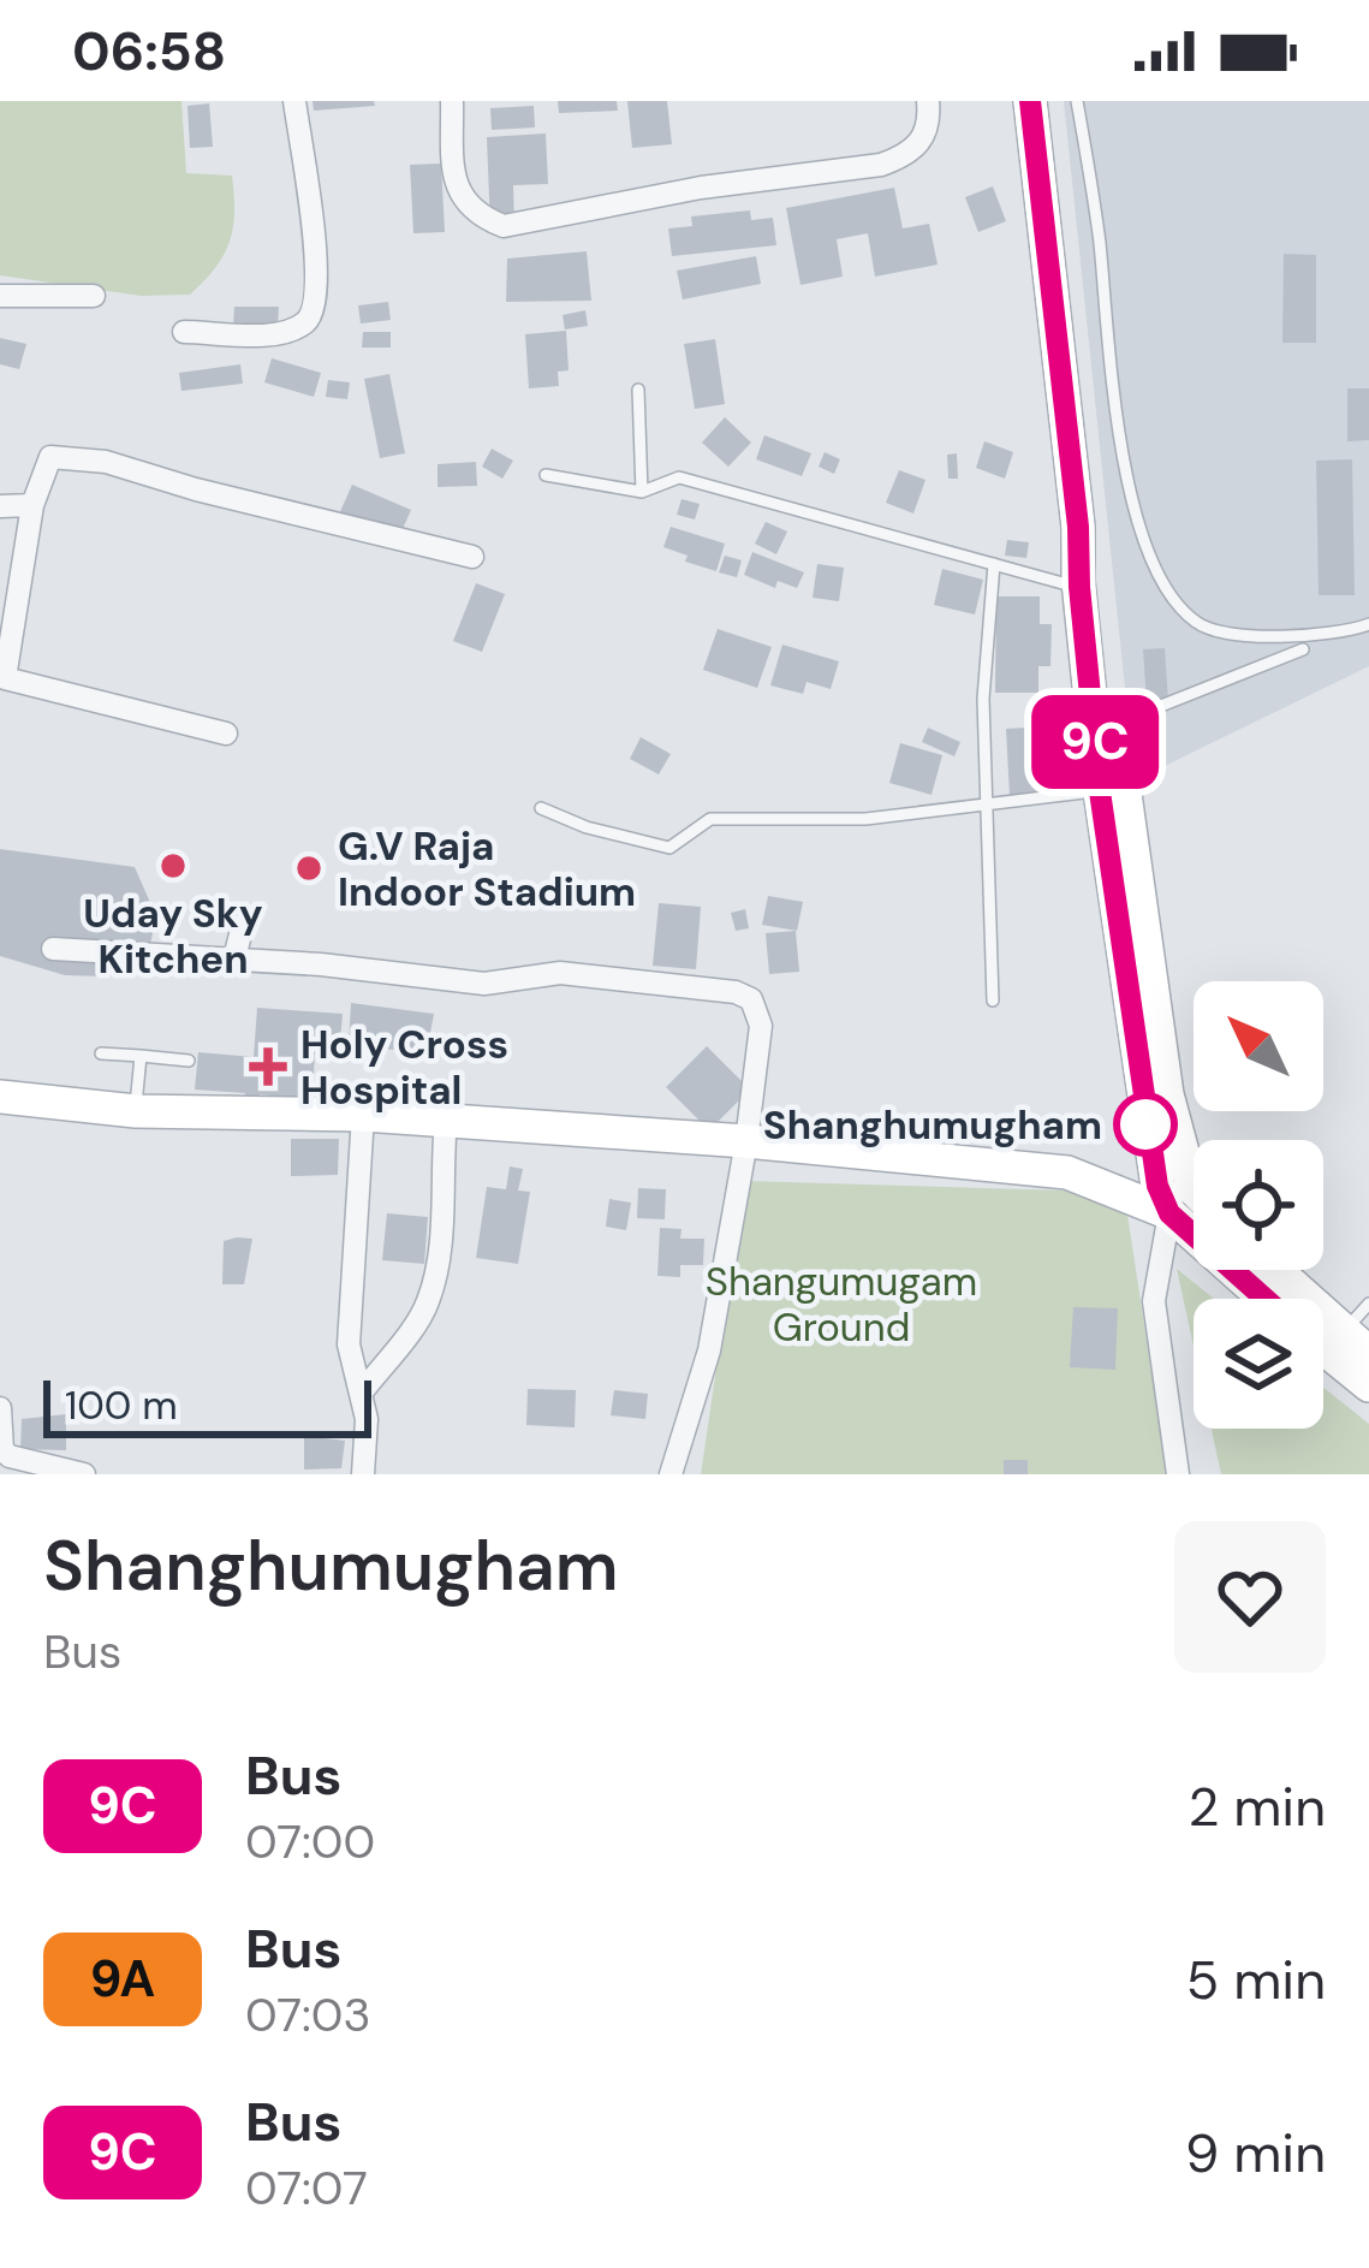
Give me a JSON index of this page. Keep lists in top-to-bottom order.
{
  "parks": ["Shangumugam Ground"],
  "places": {
    "other": ["Uday Sky Kitchen", "G.V Raja Indoor Stadium", "Shanghumugham"],
    "health": ["Holy Cross Hospital"]
  },
  "lines": ["bus line 9C"],
  "scale_bar": "100 m",
  "north": "top left",
  "page": {
    "status": "06:58",
    "on_map": "9C",
    "scale": "100 m",
    "heading": ["Shanghumugham", "Bus"],
    "list": [
      {
        "mark": "9C",
        "name": "Bus",
        "note": "07:00",
        "value": "2 min"
      },
      {
        "mark": "9A",
        "name": "Bus",
        "note": "07:03",
        "value": "5 min"
      },
      {
        "mark": "9C",
        "name": "Bus",
        "note": "07:07",
        "value": "9 min"
      }
    ]
  }
}
